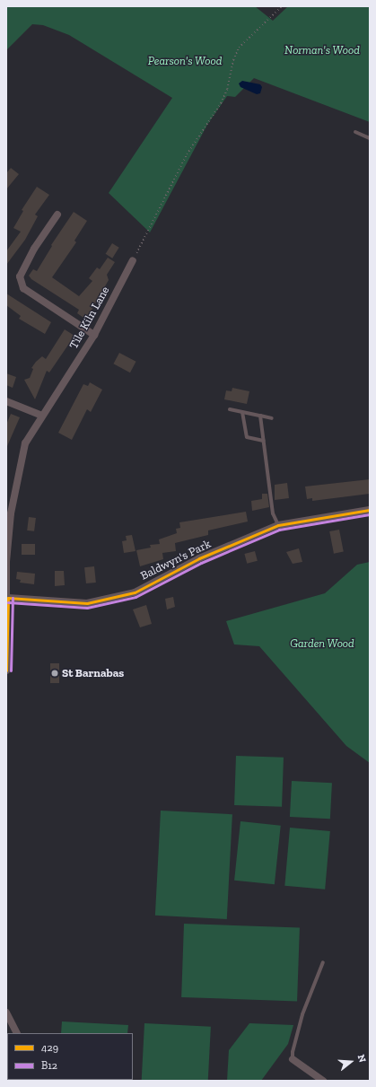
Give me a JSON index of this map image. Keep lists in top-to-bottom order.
{
  "streets": {
    "street": ["Tile Kiln Lane", "Baldwyn's Park"]
  },
  "crossings": [
    ["Tile Kiln Lane", "Baldwyn's Park"]
  ],
  "parks": ["Norman's Wood", "Pearson's Wood", "Garden Wood"],
  "places": ["St Barnabas"],
  "lines": ["transit line 429", "transit line B12"],
  "legend": ["429", "B12"],
  "north": "right"
}
